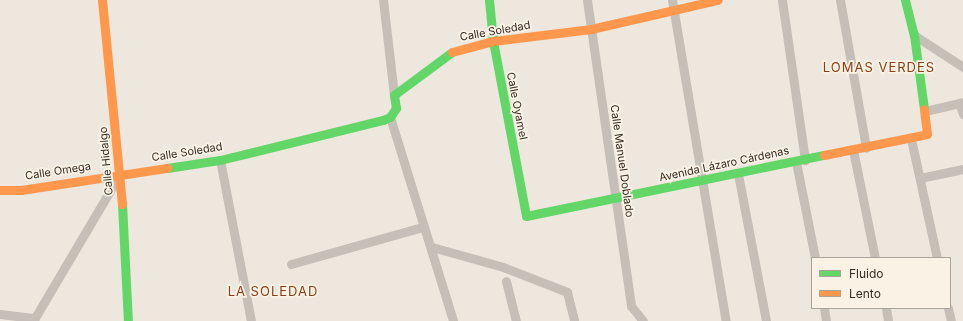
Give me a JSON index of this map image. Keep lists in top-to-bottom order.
{
  "streets": {
    "street": [
      "Calle Soledad",
      "Calle Oyamel",
      "Calle Hidalgo",
      "Calle Manuel Doblado",
      "Avenida Lázaro Cárdenas",
      "Calle Omega"
    ]
  },
  "crossings": [
    ["Calle Soledad", "Calle Oyamel"],
    ["Calle Soledad", "Calle Hidalgo"],
    ["Calle Soledad", "Calle Manuel Doblado"],
    ["Calle Soledad", "Calle Omega"],
    ["Calle Oyamel", "Avenida Lázaro Cárdenas"],
    ["Calle Hidalgo", "Calle Omega"],
    ["Calle Manuel Doblado", "Avenida Lázaro Cárdenas"]
  ],
  "districts": ["LOMAS VERDES", "LA SOLEDAD"],
  "legend": ["Fluido", "Lento"]
}
